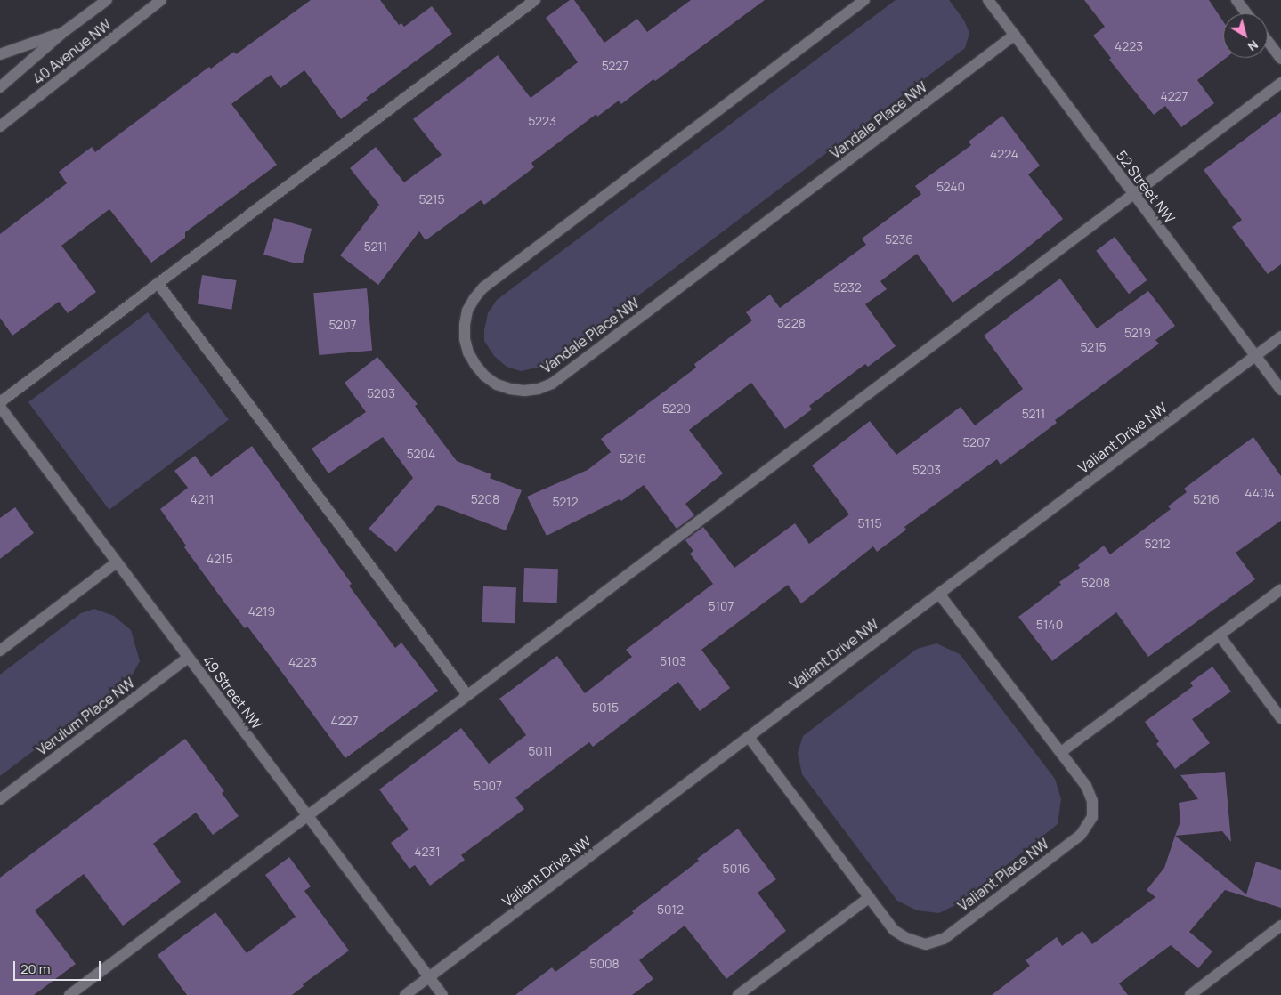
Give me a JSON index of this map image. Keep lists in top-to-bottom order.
{
  "streets": {
    "street": [
      "40 Avenue NW",
      "Vandale Place NW",
      "52 Street NW",
      "Valiant Drive NW",
      "49 Street NW",
      "Verulum Place NW",
      "Valiant Place NW"
    ]
  },
  "crossings": [
    ["Vandale Place NW", "52 Street NW"],
    ["52 Street NW", "Valiant Drive NW"],
    ["Valiant Drive NW", "49 Street NW"],
    ["Valiant Drive NW", "Valiant Place NW"],
    ["49 Street NW", "Verulum Place NW"]
  ],
  "house_numbers": [
    "4223",
    "5227",
    "4227",
    "5223",
    "4224",
    "5240",
    "5215",
    "5236",
    "5211",
    "5232",
    "5228",
    "5207",
    "5219",
    "5215",
    "5203",
    "5220",
    "5211",
    "5207",
    "5204",
    "5216",
    "5203",
    "4404",
    "4211",
    "5208",
    "5216",
    "5212",
    "5115",
    "5212",
    "4215",
    "5208",
    "5107",
    "4219",
    "5140",
    "5103",
    "4223",
    "5015",
    "4227",
    "5011",
    "5007",
    "4231",
    "5016",
    "5012",
    "5008"
  ],
  "scale_bar": "20 m",
  "north": "bottom right"
}
